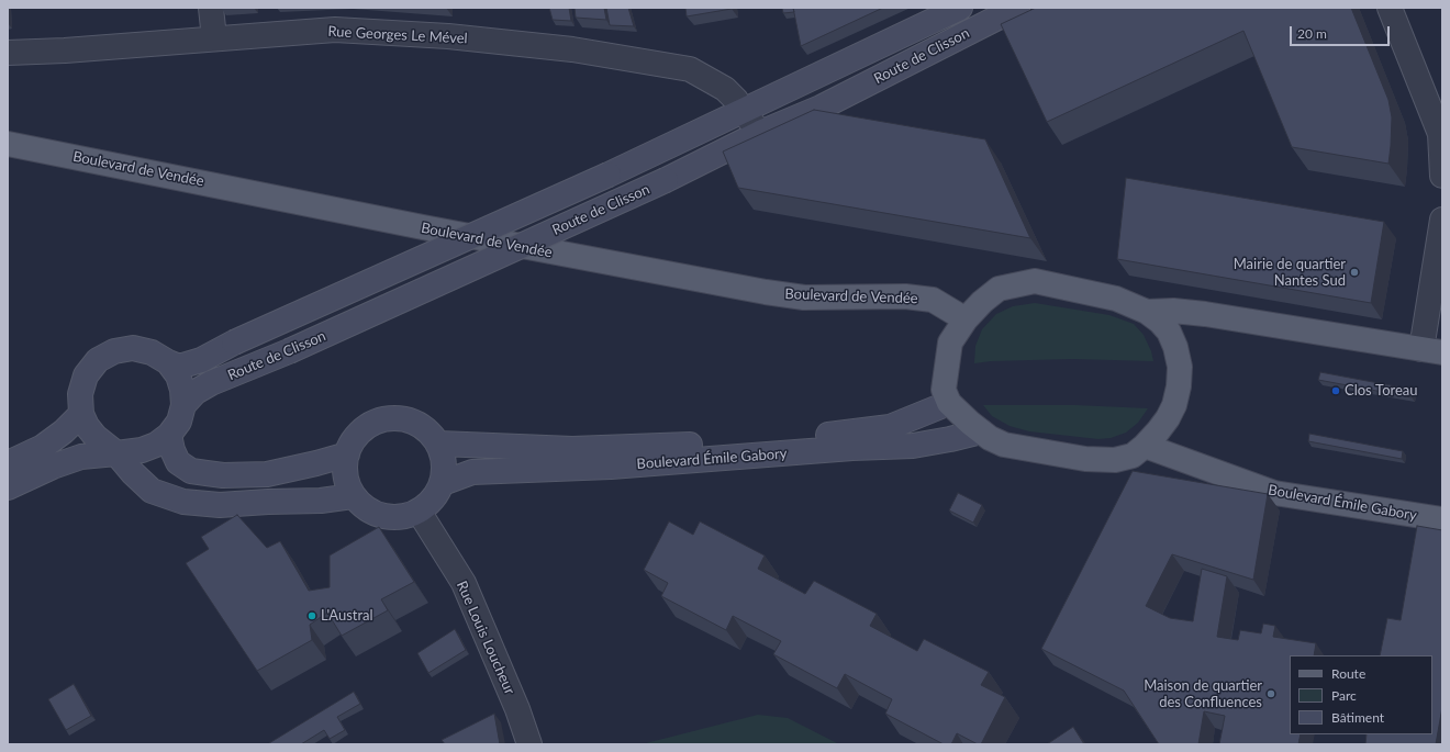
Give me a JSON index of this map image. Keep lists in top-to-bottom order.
{
  "streets": {
    "main road": ["Route de Clisson", "Boulevard de Vendée", "Boulevard Émile Gabory"],
    "street": ["Rue Georges Le Mével", "Rue Louis Loucheur"]
  },
  "crossings": [
    ["Rue Georges Le Mével", "Route de Clisson"],
    ["Boulevard Émile Gabory", "Rue Louis Loucheur"]
  ],
  "places": [
    "Mairie de quartier Nantes Sud",
    "Clos Toreau",
    "L'Austral",
    "Maison de quartier des Confluences"
  ],
  "legend": ["Route", "Parc", "Bâtiment"],
  "scale_bar": "20 m"
}
